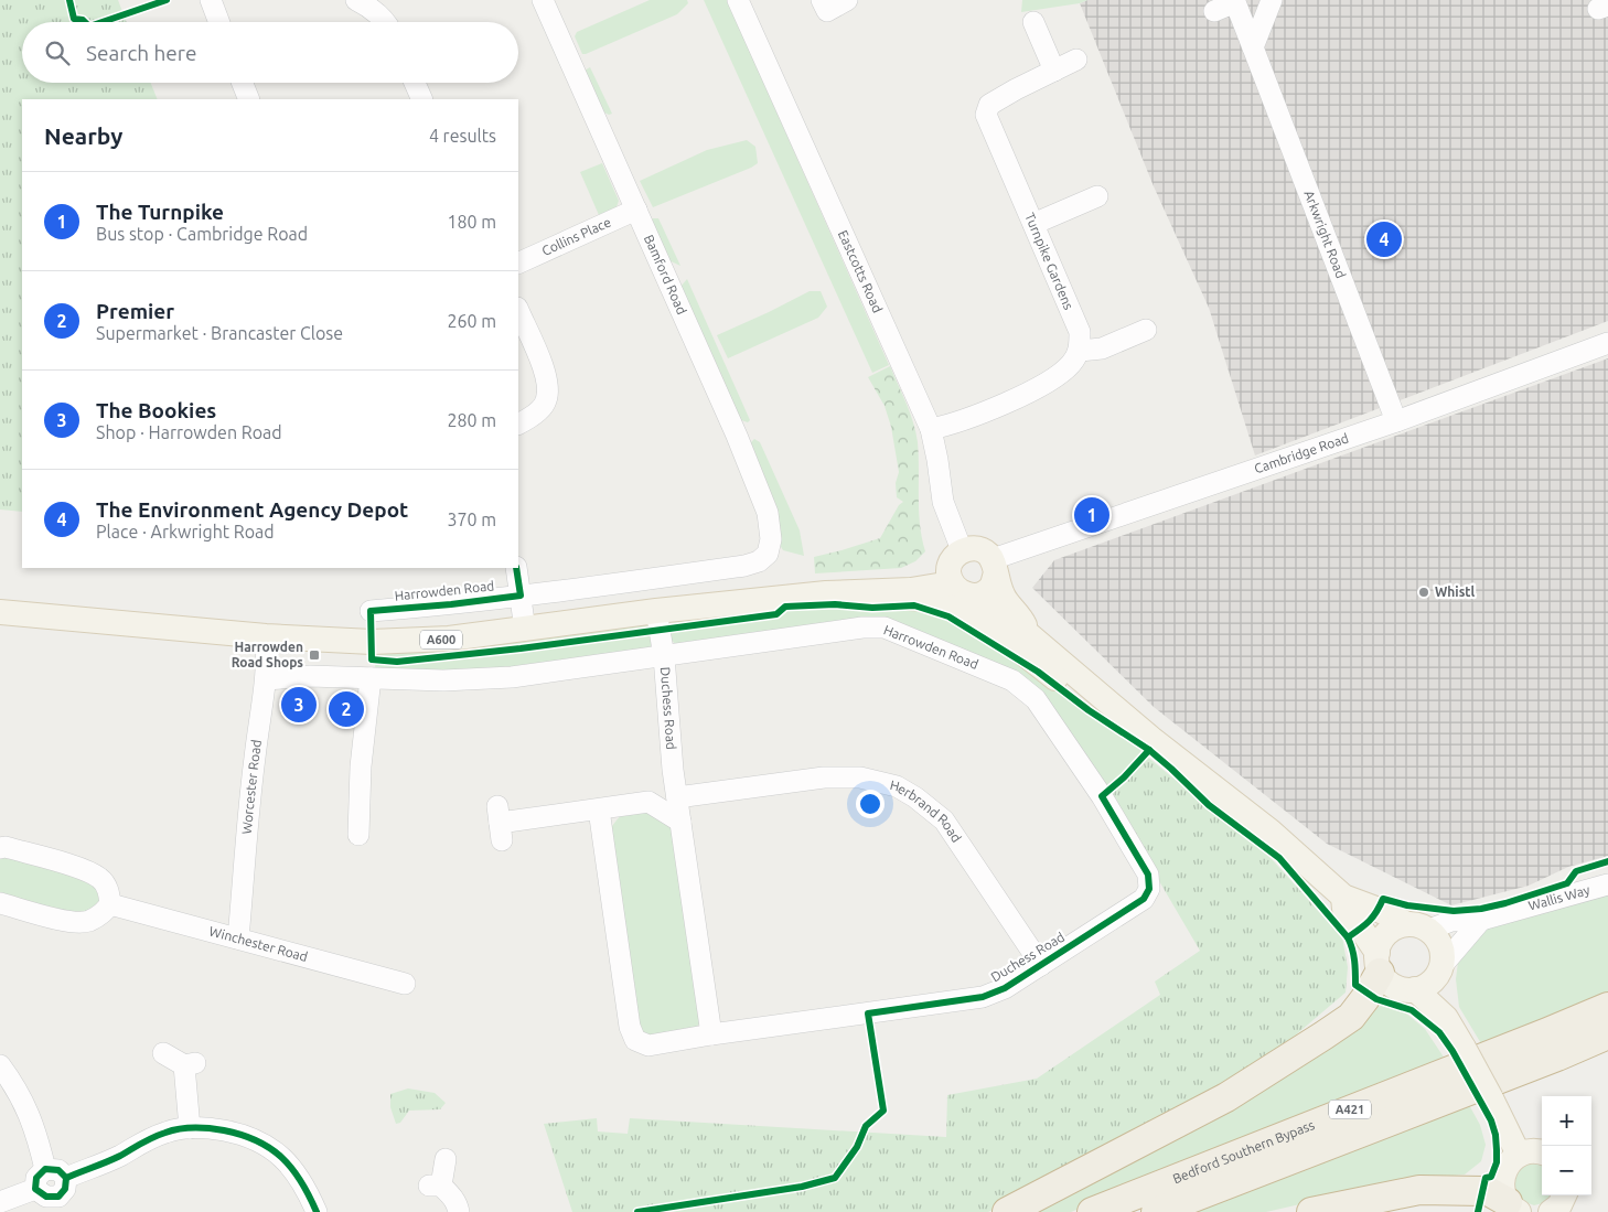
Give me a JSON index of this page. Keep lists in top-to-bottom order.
{
  "streets": {
    "highway": ["A421", "Bedford Southern Bypass"],
    "main road": ["A600"],
    "street": [
      "Arkwright Road",
      "Collins Place",
      "Turnpike Gardens",
      "Eastcotts Road",
      "Bamford Road",
      "Cambridge Road",
      "Harrowden Road",
      "Duchess Road",
      "Worcester Road",
      "Herbrand Road",
      "Wallis Way",
      "Winchester Road"
    ]
  },
  "crossings": [
    ["Arkwright Road", "Cambridge Road"],
    ["Collins Place", "Bamford Road"],
    ["Eastcotts Road", "Cambridge Road"],
    ["Eastcotts Road", "A600"],
    ["Bamford Road", "Harrowden Road"],
    ["Cambridge Road", "A600"],
    ["Harrowden Road", "Duchess Road"],
    ["Harrowden Road", "Worcester Road"],
    ["A600", "Duchess Road"],
    ["A600", "Worcester Road"],
    ["A600", "Wallis Way"],
    ["Duchess Road", "Herbrand Road"],
    ["Worcester Road", "Winchester Road"]
  ],
  "places": {
    "other": ["Whistl"],
    "transit": ["Harrowden Road Shops"]
  },
  "page": {
    "search": "Search here",
    "heading": ["Nearby", "4 results"],
    "list": [
      {
        "mark": "1",
        "name": "The Turnpike",
        "note": "Bus stop · Cambridge Road",
        "value": "180 m"
      },
      {
        "mark": "2",
        "name": "Premier",
        "note": "Supermarket · Brancaster Close",
        "value": "260 m"
      },
      {
        "mark": "3",
        "name": "The Bookies",
        "note": "Shop · Harrowden Road",
        "value": "280 m"
      },
      {
        "mark": "4",
        "name": "The Environment Agency Depot",
        "note": "Place · Arkwright Road",
        "value": "370 m"
      }
    ],
    "pins": [
      "4",
      "1",
      "3",
      "2"
    ],
    "map_buttons": ["+", "−"]
  }
}
